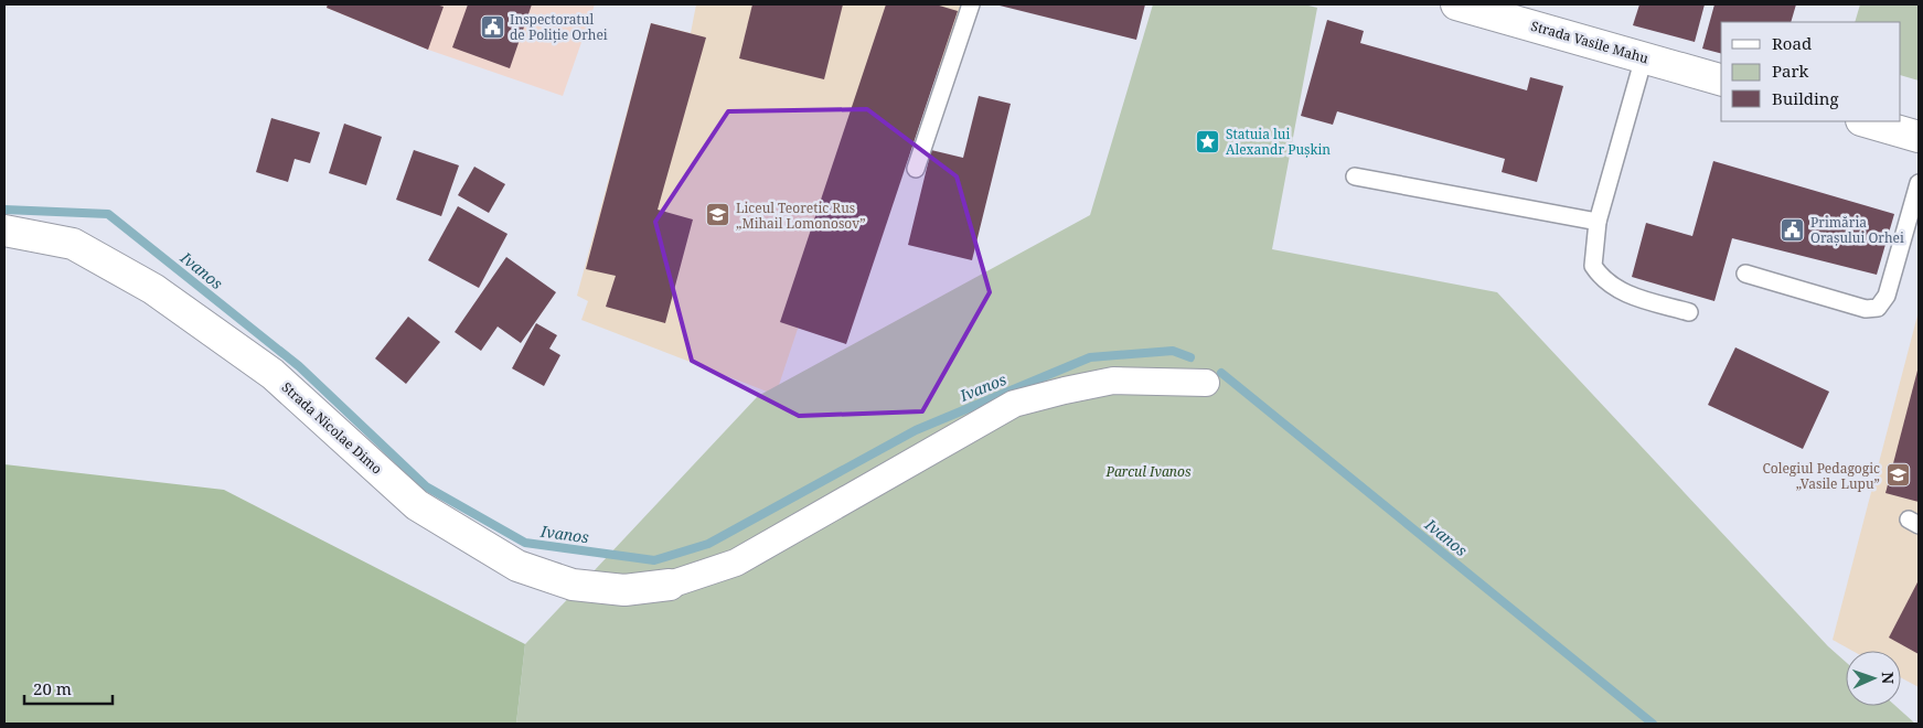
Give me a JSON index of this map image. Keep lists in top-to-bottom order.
{
  "streets": {
    "street": ["Strada Vasile Mahu", "Strada Nicolae Dimo"]
  },
  "water": ["Ivanos"],
  "parks": ["Parcul Ivanos"],
  "places": {
    "public building": ["Inspectoratul de Poliție Orhei", "Primăria Orașului Orhei"],
    "place": ["Statuia lui Alexandr Pușkin"],
    "school or university": ["Liceul Teoretic Rus „Mihail Lomonosov”", "Colegiul Pedagogic „Vasile Lupu”"]
  },
  "legend": ["Road", "Park", "Building"],
  "scale_bar": "20 m",
  "north": "right"
}
